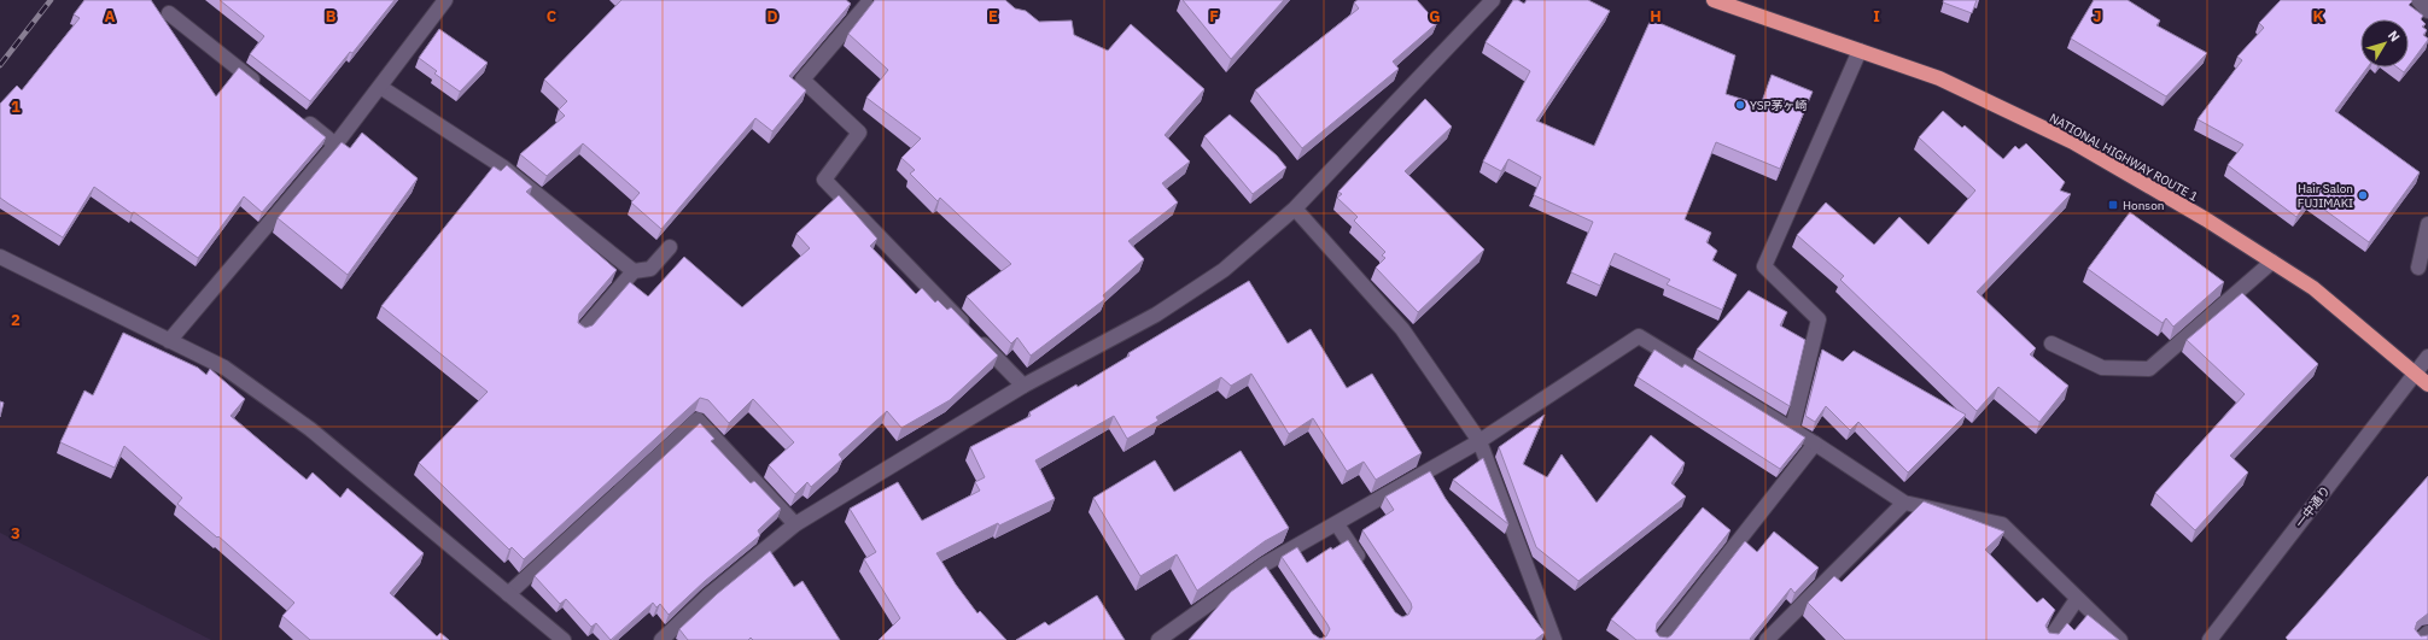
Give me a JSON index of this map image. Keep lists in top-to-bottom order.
{
  "streets": {
    "highway": ["NATIONAL HIGHWAY ROUTE 1"],
    "street": ["一中通り"]
  },
  "crossings": [
    ["NATIONAL HIGHWAY ROUTE 1", "一中通り"]
  ],
  "places": {
    "other": ["YSP茅ヶ崎", "Hair Salon FUJIMAKI"],
    "transit": ["Honson"]
  },
  "north": "top right",
  "grid": {
    "columns": [
      "A",
      "B",
      "C",
      "D",
      "E",
      "F",
      "G",
      "H",
      "I",
      "J",
      "K"
    ],
    "rows": ["1", "2", "3"]
  }
}
